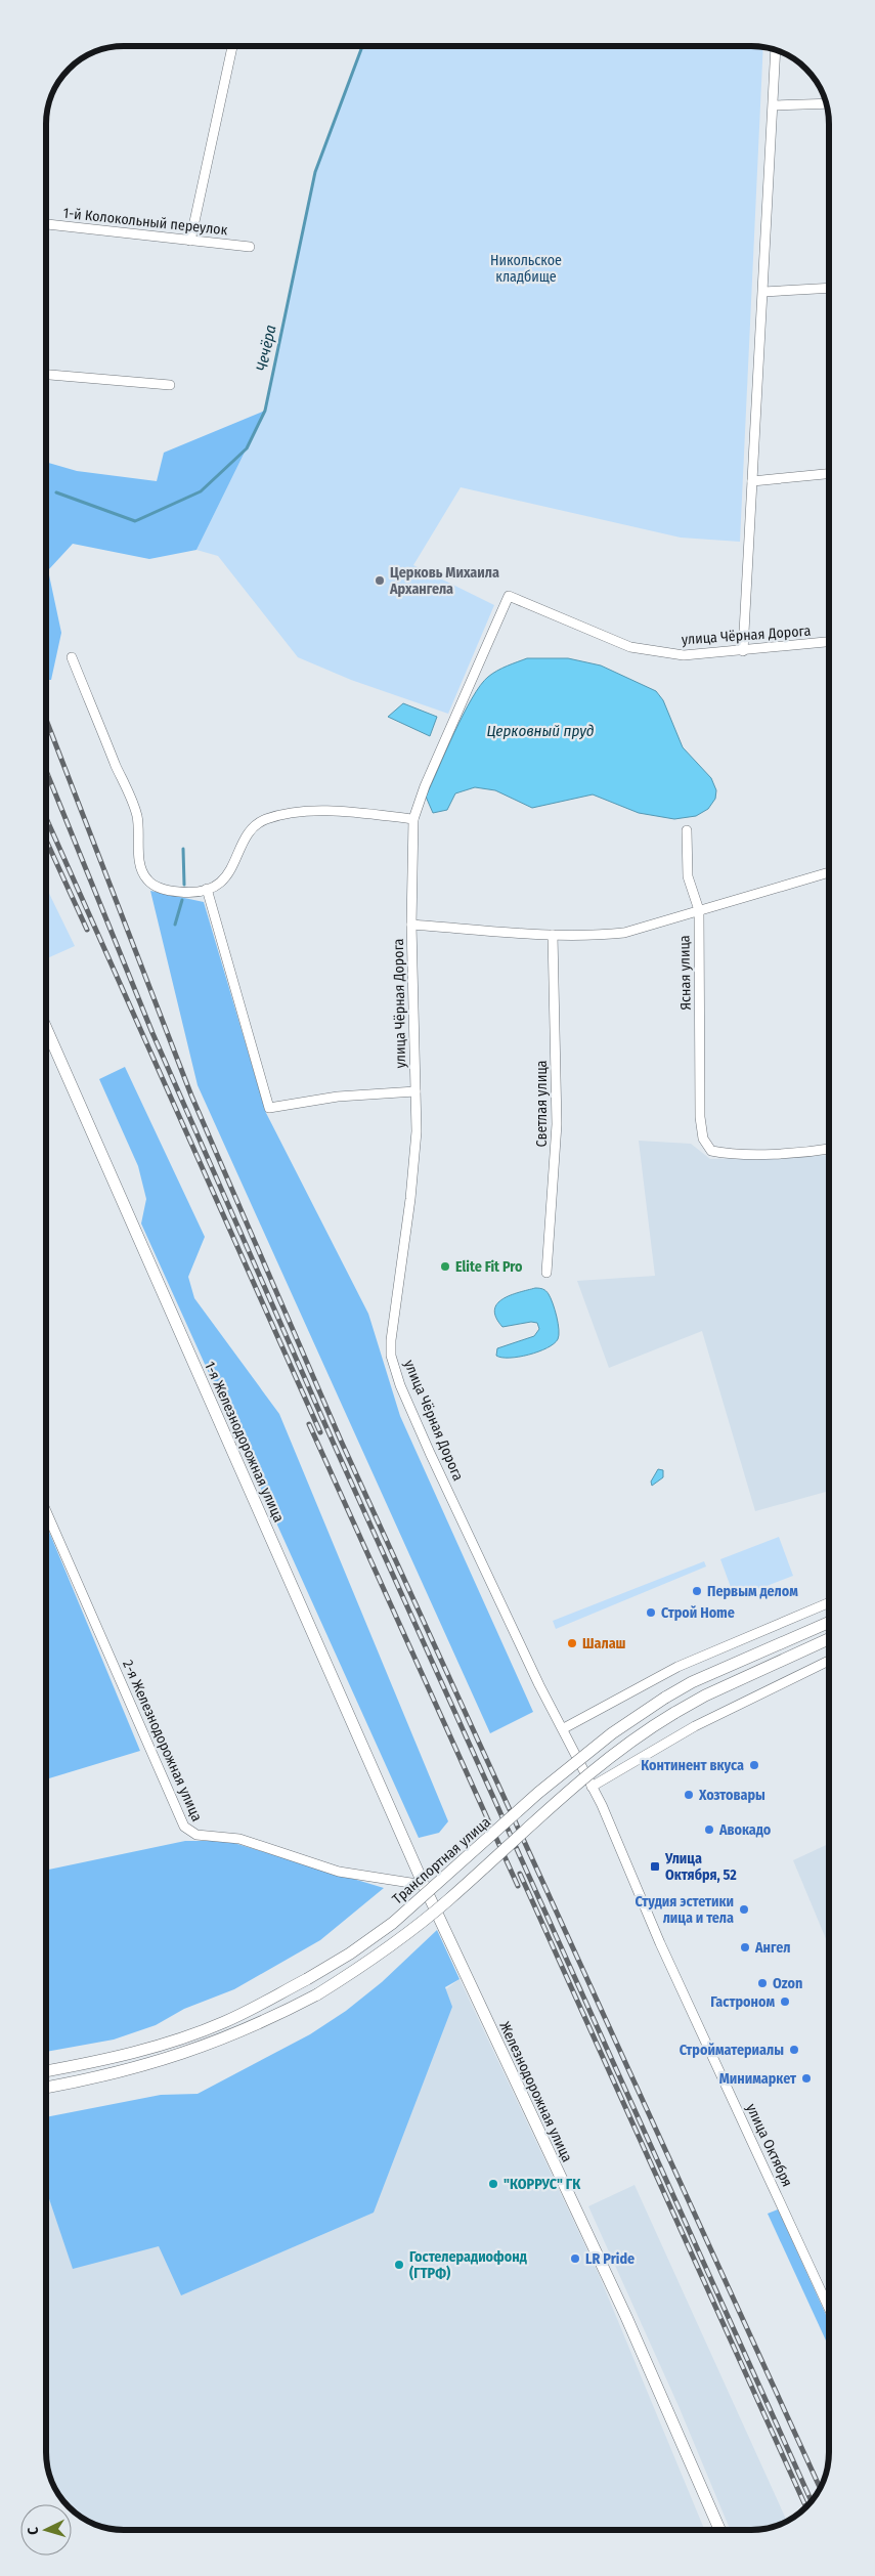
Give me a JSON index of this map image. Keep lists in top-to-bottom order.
{
  "streets": {
    "street": [
      "1-й Колокольный переулок",
      "улица Чёрная Дорога",
      "Ясная улица",
      "Светлая улица",
      "1-я Железнодорожная улица",
      "2-я Железнодорожная улица",
      "Транспортная улица",
      "Железнодорожная улица",
      "улица Октября"
    ]
  },
  "crossings": [
    ["улица Чёрная Дорога", "улица Октября"],
    ["1-я Железнодорожная улица", "2-я Железнодорожная улица"],
    ["1-я Железнодорожная улица", "Железнодорожная улица"],
    ["2-я Железнодорожная улица", "Железнодорожная улица"]
  ],
  "water": ["Чечёра", "Церковный пруд"],
  "parks": ["Никольское кладбище"],
  "places": {
    "other": [
      "Церковь Михаила Архангела",
      "Elite Fit Pro",
      "Первым делом",
      "Строй Home",
      "Шалаш",
      "Континент вкуса",
      "Хозтовары",
      "Авокадо",
      "Студия эстетики лица и тела",
      "Ангел",
      "Ozon",
      "Гастроном",
      "Стройматериалы",
      "Минимаркет",
      "\"КОРРУС\" ГК",
      "LR Pride",
      "Гостелерадиофонд (ГТРФ)"
    ],
    "transit": ["Улица Октября, 52"]
  },
  "north": "left"
}
